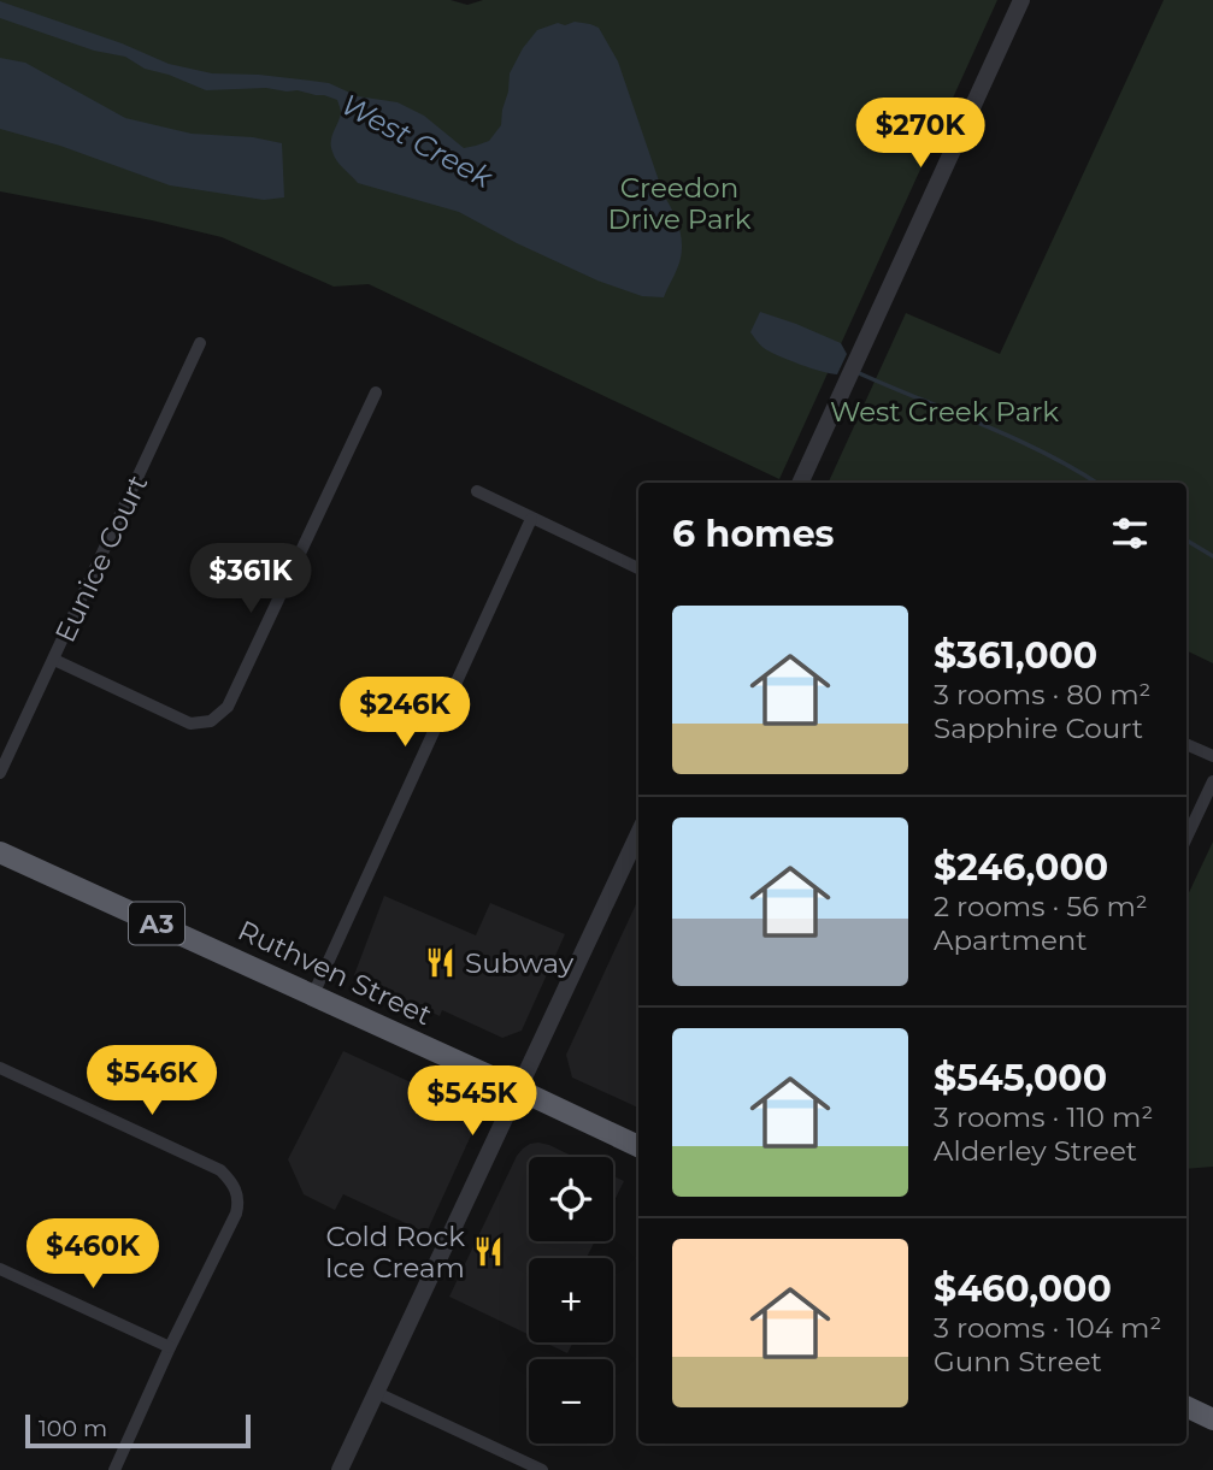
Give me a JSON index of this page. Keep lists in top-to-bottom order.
{
  "streets": {
    "highway": ["A3", "Ruthven Street"],
    "street": ["Eunice Court"]
  },
  "water": ["West Creek"],
  "parks": ["Creedon Drive Park", "West Creek Park"],
  "places": {
    "restaurant": ["Subway", "Cold Rock Ice Cream"]
  },
  "scale_bar": "100 m",
  "page": {
    "price": [
      "$270K",
      "$361K",
      "$246K",
      "$546K",
      "$545K",
      "$460K"
    ],
    "heading": "6 homes",
    "list": [
      {
        "name": "$361,000",
        "note": "3 rooms · 80 m² · Sapphire Court"
      },
      {
        "name": "$246,000",
        "note": "2 rooms · 56 m² · Apartment"
      },
      {
        "name": "$545,000",
        "note": "3 rooms · 110 m² · Alderley Street"
      },
      {
        "name": "$460,000",
        "note": "3 rooms · 104 m² · Gunn Street"
      }
    ],
    "map_buttons": ["+", "−"],
    "scale": "100 m"
  }
}
